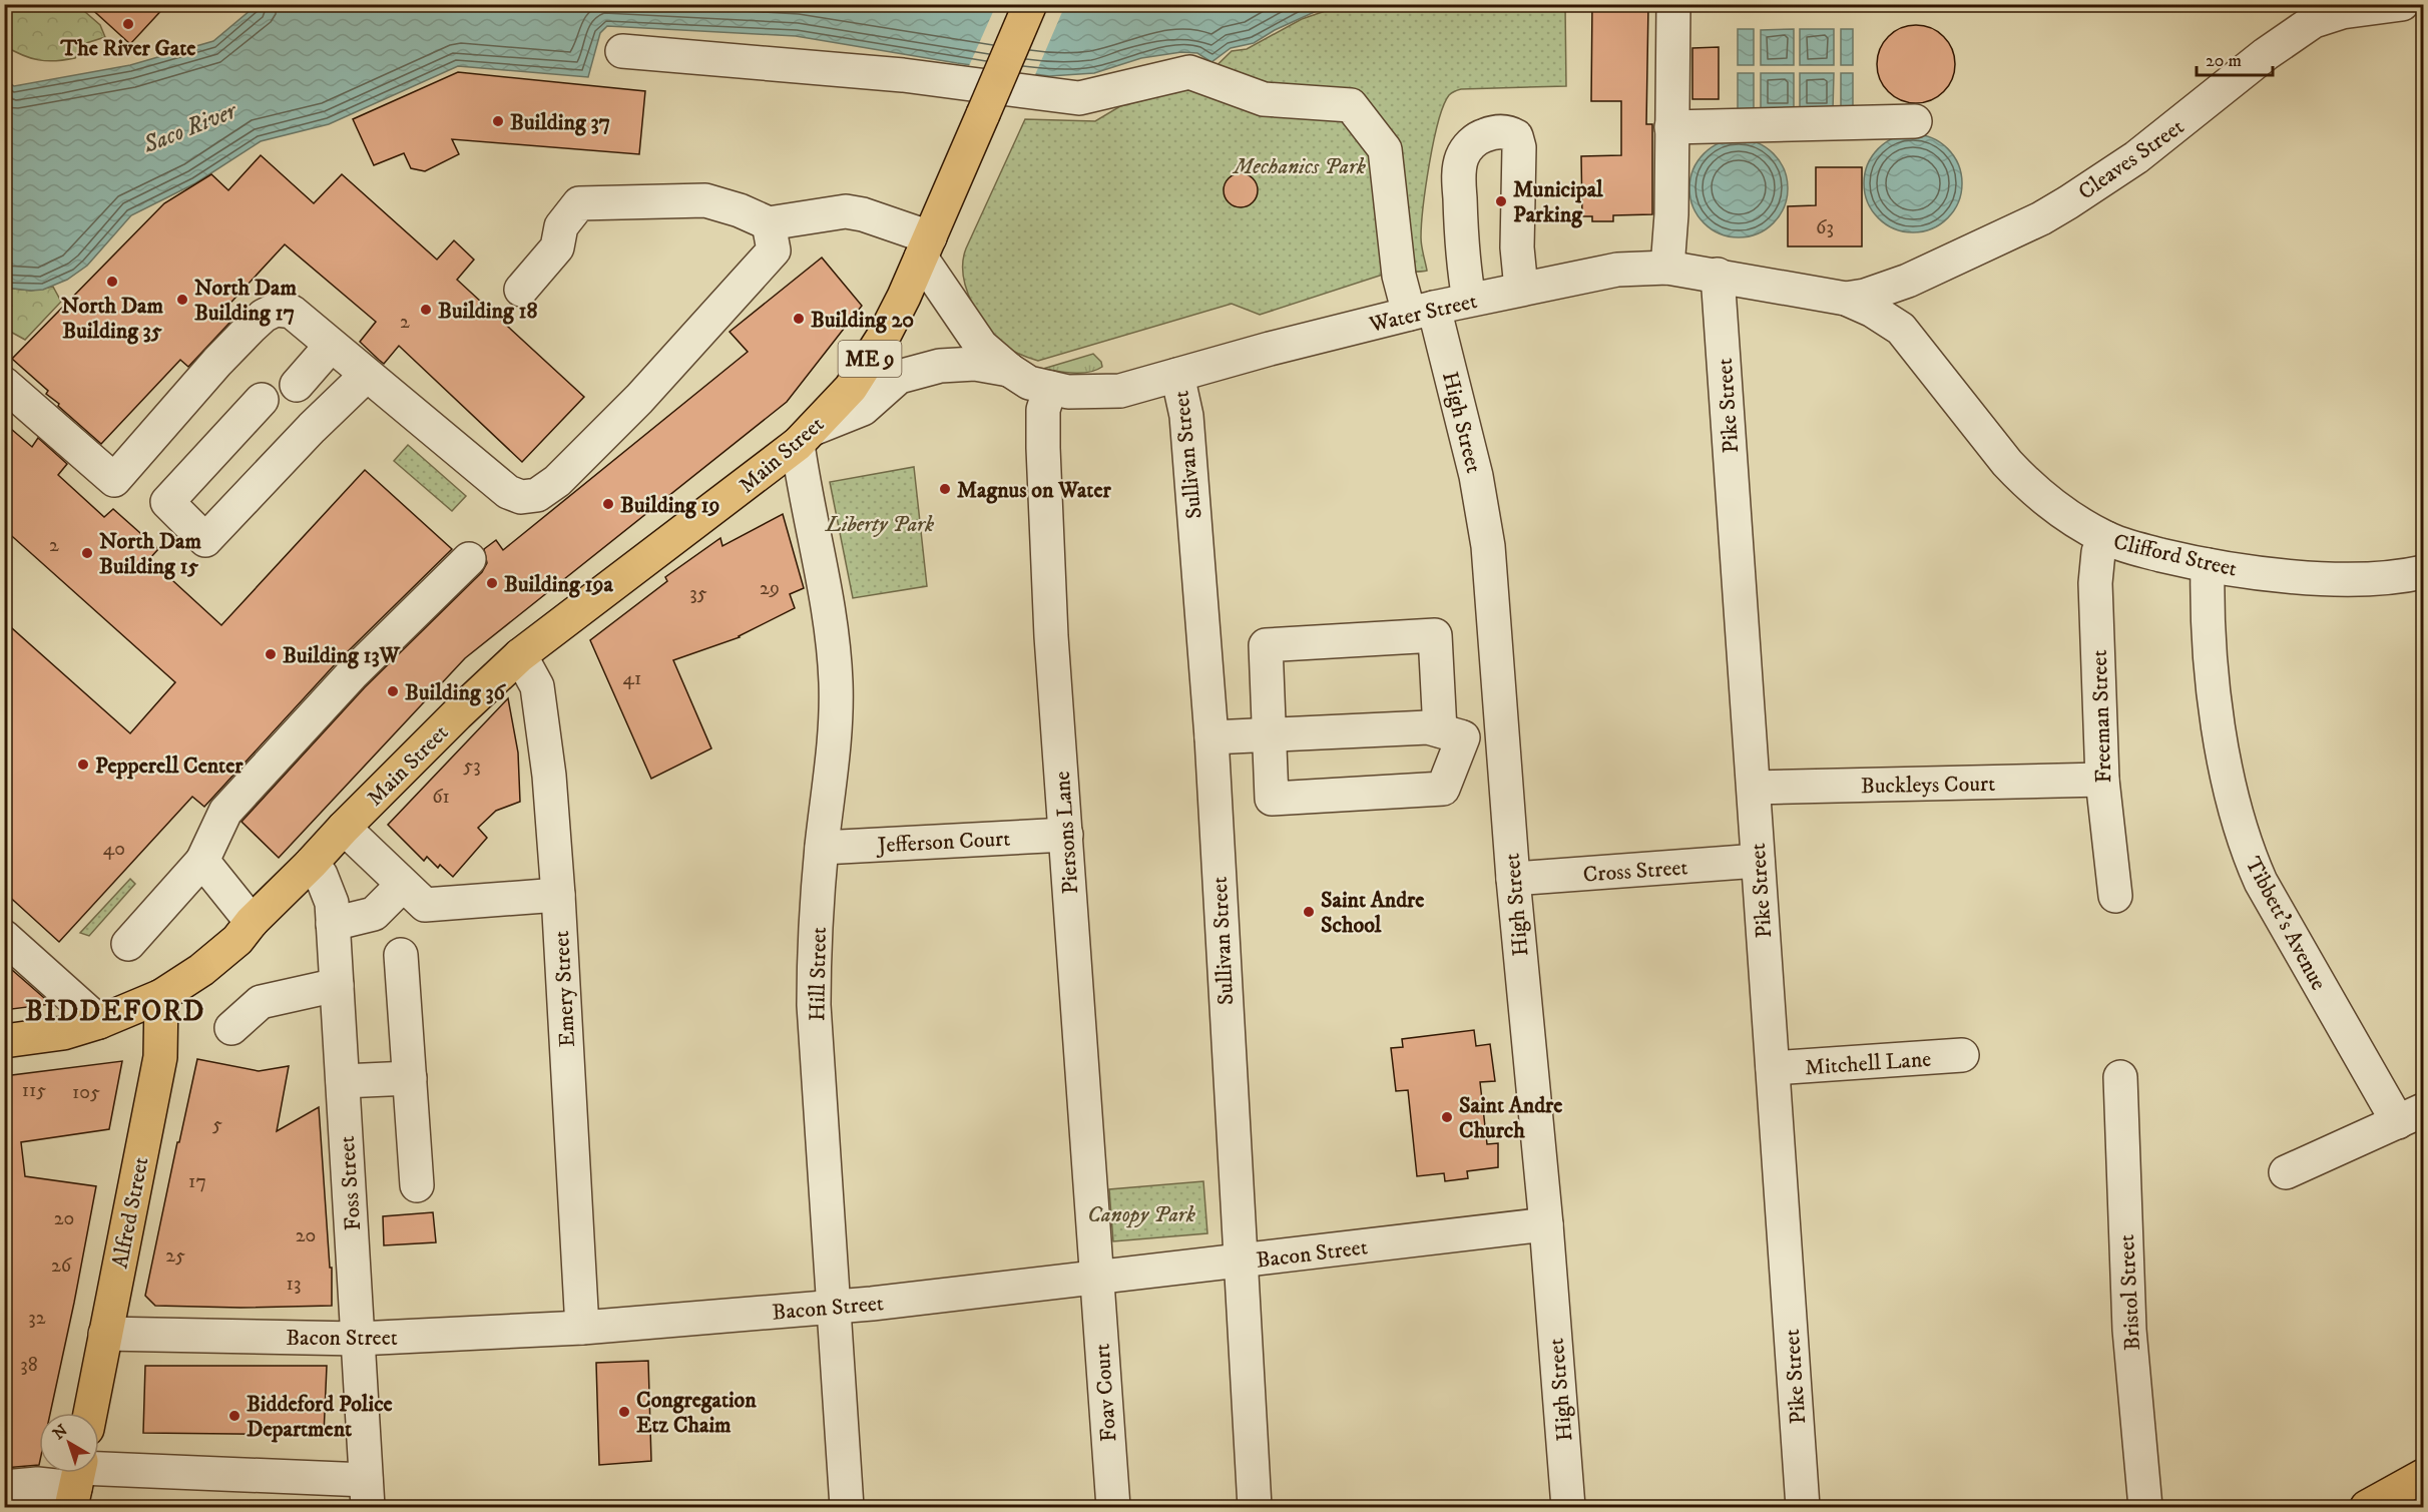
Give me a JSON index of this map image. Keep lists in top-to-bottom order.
{
  "streets": {
    "main road": ["ME 9", "Main Street", "Alfred Street"],
    "street": [
      "Cleaves Street",
      "Water Street",
      "Pike Street",
      "High Street",
      "Sullivan Street",
      "Clifford Street",
      "Freeman Street",
      "Buckleys Court",
      "Piersons Lane",
      "Jefferson Court",
      "Cross Street",
      "Tibbett's Avenue",
      "Hill Street",
      "Emery Street",
      "Mitchell Lane",
      "Foss Street",
      "Bacon Street",
      "Bristol Street",
      "Foav Court"
    ]
  },
  "crossings": [
    ["Cleaves Street", "Water Street"],
    ["Cleaves Street", "Clifford Street"],
    ["Water Street", "Pike Street"],
    ["Water Street", "High Street"],
    ["Water Street", "Sullivan Street"],
    ["Water Street", "Clifford Street"],
    ["Water Street", "Piersons Lane"],
    ["Pike Street", "Buckleys Court"],
    ["Pike Street", "Cross Street"],
    ["Pike Street", "Mitchell Lane"],
    ["High Street", "Cross Street"],
    ["High Street", "Bacon Street"],
    ["Main Street", "Hill Street"],
    ["Main Street", "Emery Street"],
    ["Main Street", "Foss Street"],
    ["Main Street", "Alfred Street"],
    ["Sullivan Street", "Bacon Street"],
    ["Clifford Street", "Freeman Street"],
    ["Clifford Street", "Tibbett's Avenue"],
    ["Freeman Street", "Buckleys Court"],
    ["Piersons Lane", "Jefferson Court"],
    ["Piersons Lane", "Bacon Street"],
    ["Piersons Lane", "Foav Court"],
    ["Jefferson Court", "Hill Street"],
    ["Hill Street", "Bacon Street"],
    ["Emery Street", "Bacon Street"],
    ["Foss Street", "Bacon Street"],
    ["Alfred Street", "Bacon Street"],
    ["Bacon Street", "Foav Court"]
  ],
  "districts": ["BIDDEFORD"],
  "water": ["Saco River"],
  "parks": ["Mechanics Park", "Liberty Park", "Canopy Park"],
  "places": [
    "The River Gate",
    "Building 37",
    "Municipal Parking",
    "North Dam Building 35",
    "North Dam Building 17",
    "Building 18",
    "Building 20",
    "Magnus on Water",
    "Building 19",
    "North Dam Building 15",
    "Building 19a",
    "Building 13W",
    "Building 36",
    "Pepperell Center",
    "Saint Andre School",
    "Saint Andre Church",
    "Congregation Etz Chaim",
    "Biddeford Police Department"
  ],
  "house_numbers": [
    "63",
    "2",
    "2",
    "29",
    "35",
    "41",
    "53",
    "61",
    "40",
    "115",
    "105",
    "5",
    "17",
    "20",
    "20",
    "25",
    "26",
    "13",
    "32",
    "38"
  ],
  "scale_bar": "20 m",
  "north": "top left"
}
